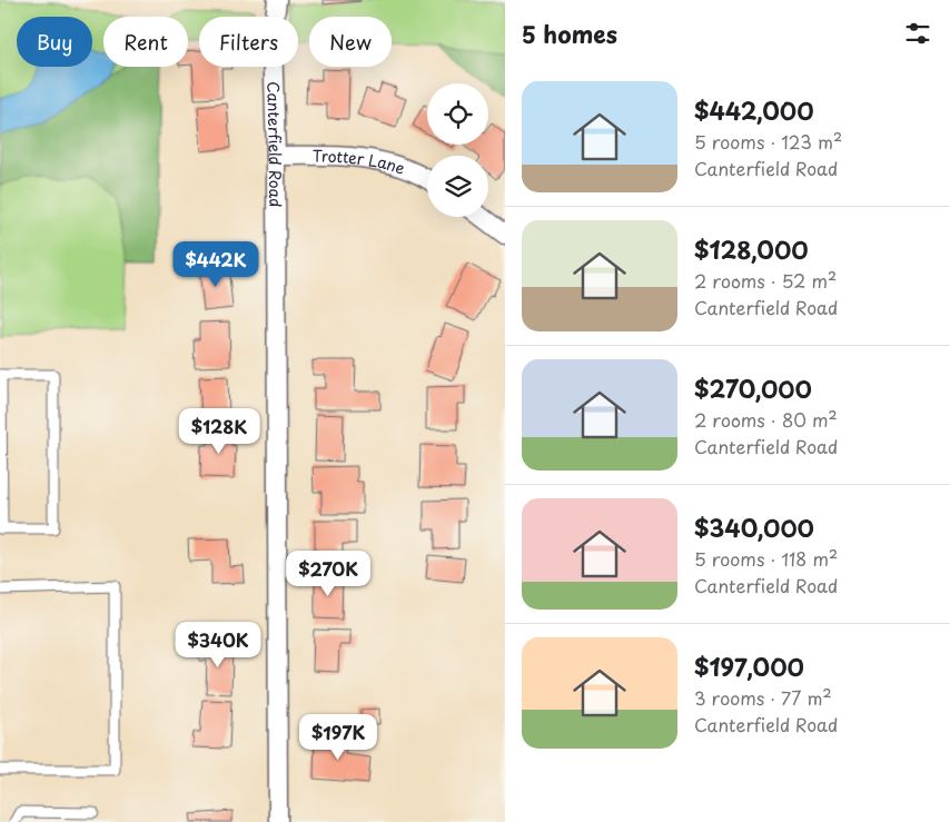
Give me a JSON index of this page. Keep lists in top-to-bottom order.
{
  "streets": {
    "street": ["Canterfield Road", "Trotter Lane"]
  },
  "crossings": [
    ["Canterfield Road", "Trotter Lane"]
  ],
  "page": {
    "heading": "5 homes",
    "chip": [
      "Buy",
      "Rent",
      "Filters",
      "New"
    ],
    "list": [
      {
        "name": "$442,000",
        "note": "5 rooms · 123 m² · Canterfield Road"
      },
      {
        "name": "$128,000",
        "note": "2 rooms · 52 m² · Canterfield Road"
      },
      {
        "name": "$270,000",
        "note": "2 rooms · 80 m² · Canterfield Road"
      },
      {
        "name": "$340,000",
        "note": "5 rooms · 118 m² · Canterfield Road"
      },
      {
        "name": "$197,000",
        "note": "3 rooms · 77 m² · Canterfield Road"
      }
    ],
    "price": [
      "$442K",
      "$128K",
      "$270K",
      "$340K",
      "$197K"
    ]
  }
}
